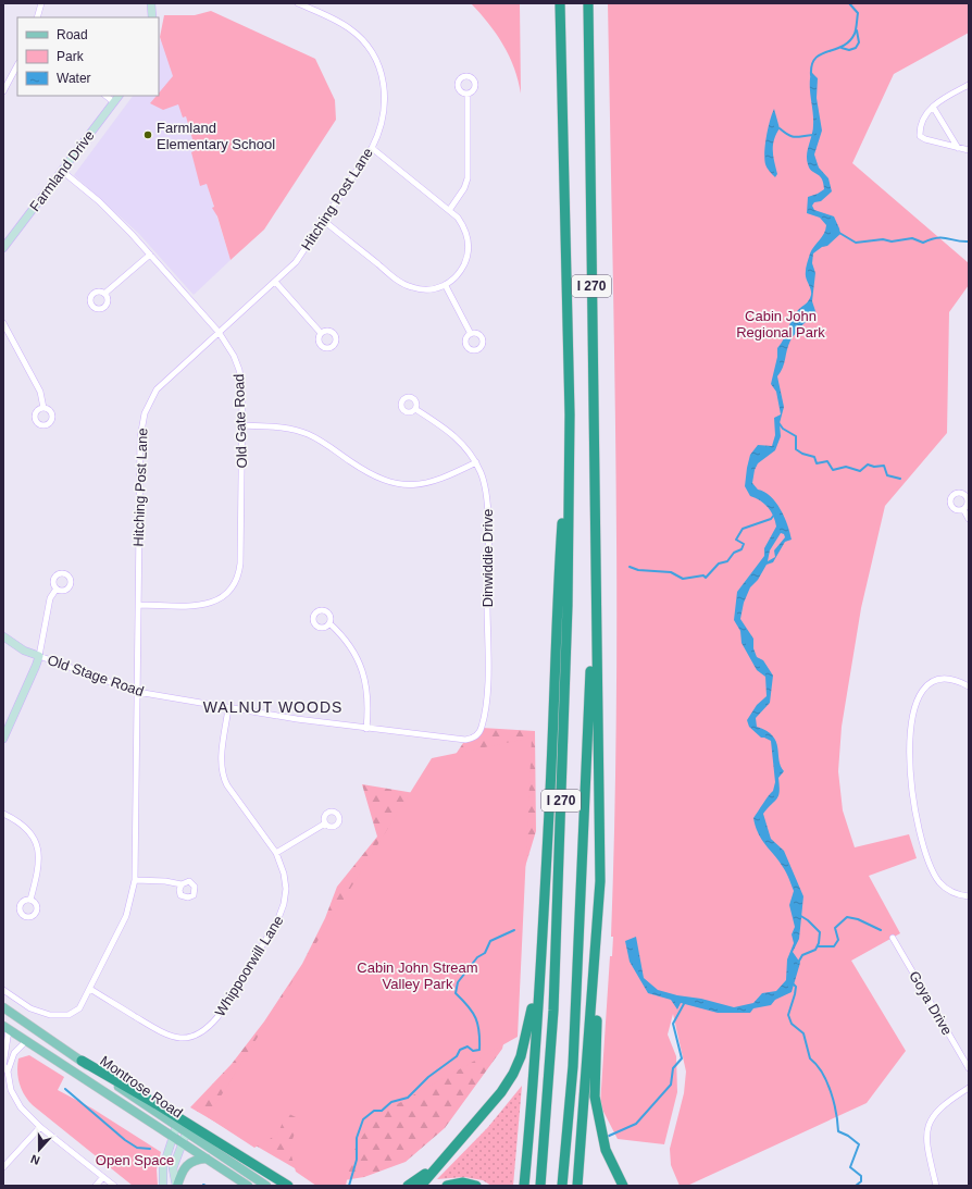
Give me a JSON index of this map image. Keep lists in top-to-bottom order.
{
  "streets": {
    "highway": ["I 270"],
    "main road": ["Montrose Road"],
    "street": [
      "Farmland Drive",
      "Hitching Post Lane",
      "Old Gate Road",
      "Dinwiddie Drive",
      "Old Stage Road",
      "Whippoorwill Lane",
      "Goya Drive"
    ]
  },
  "crossings": [
    ["Farmland Drive", "Old Gate Road"],
    ["Hitching Post Lane", "Old Gate Road"],
    ["Hitching Post Lane", "Old Stage Road"],
    ["Hitching Post Lane", "Whippoorwill Lane"],
    ["Dinwiddie Drive", "Old Stage Road"],
    ["Old Stage Road", "Whippoorwill Lane"]
  ],
  "districts": ["WALNUT WOODS"],
  "parks": ["Cabin John Regional Park", "Cabin John Stream Valley Park", "Open Space"],
  "places": ["Farmland Elementary School"],
  "legend": ["Road", "Park", "Water"],
  "north": "bottom"
}
